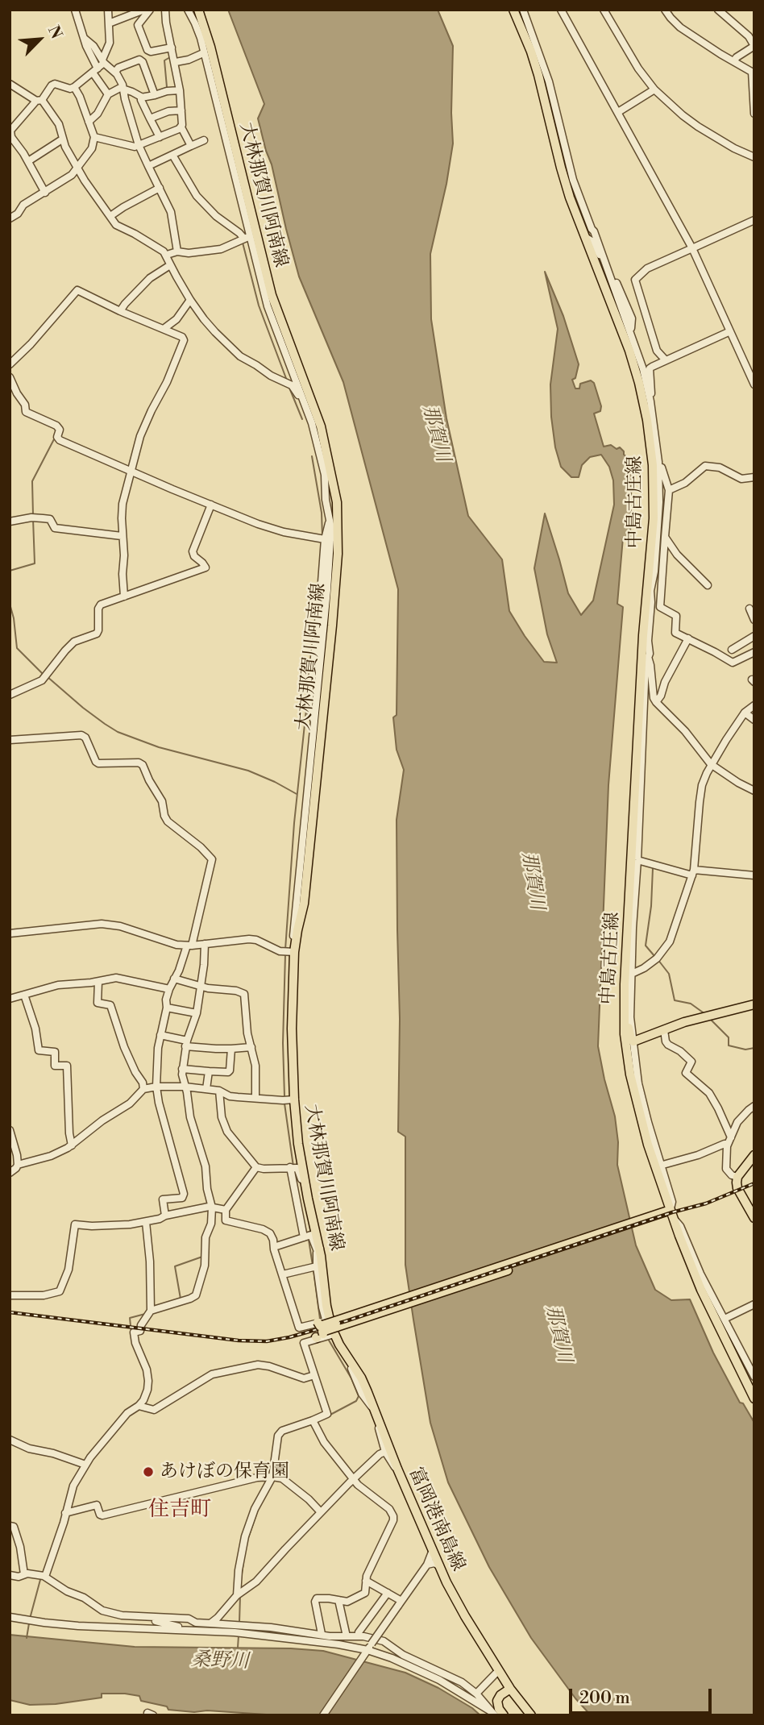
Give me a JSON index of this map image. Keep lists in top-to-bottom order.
{
  "streets": {
    "main road": ["大林那賀川阿南線", "中島古庄線", "富岡港南島線"]
  },
  "crossings": [
    ["大林那賀川阿南線", "富岡港南島線"]
  ],
  "districts": ["住吉町"],
  "water": ["那賀川", "桑野川"],
  "places": ["あけぼの保育園"],
  "scale_bar": "200 m",
  "north": "top right"
}
